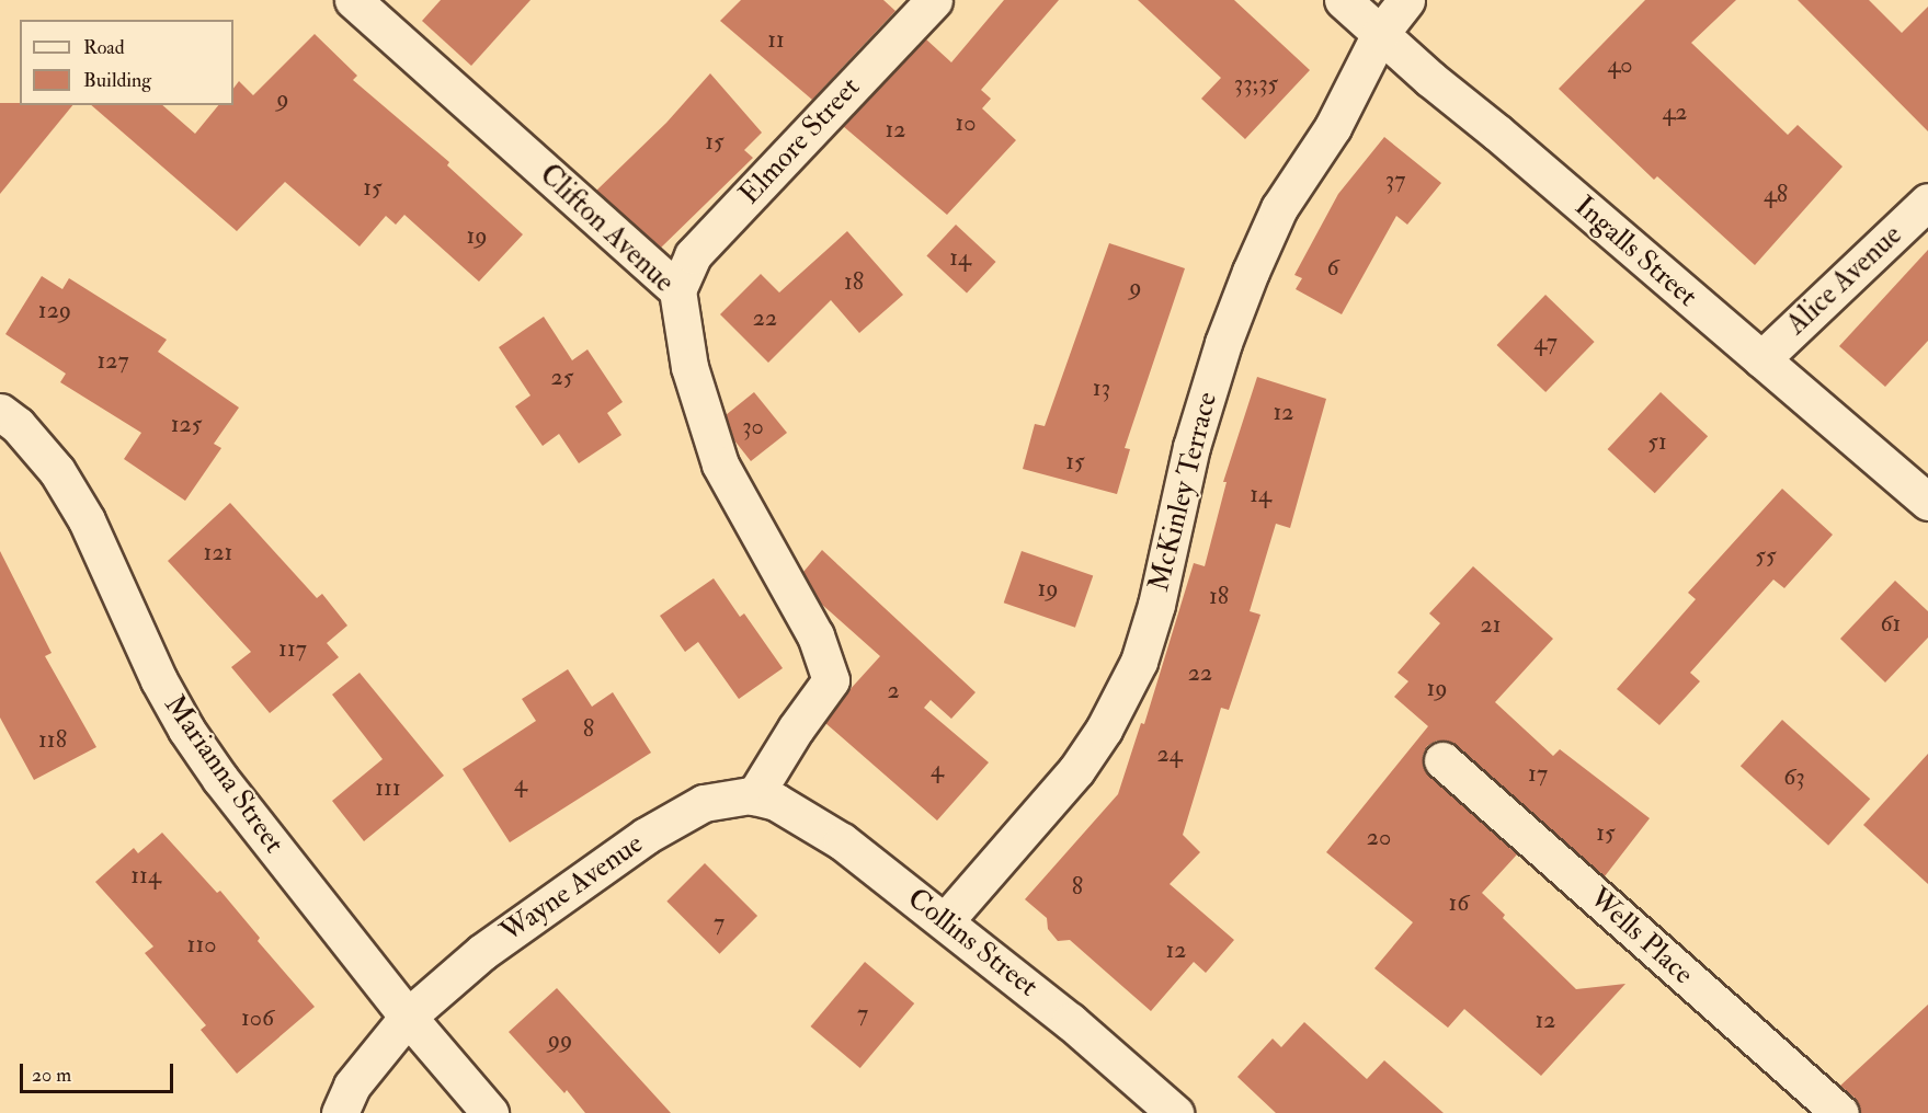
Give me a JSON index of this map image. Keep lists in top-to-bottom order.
{
  "streets": {
    "street": [
      "Elmore Street",
      "Clifton Avenue",
      "Ingalls Street",
      "Alice Avenue",
      "McKinley Terrace",
      "Marianna Street",
      "Wayne Avenue",
      "Wells Place",
      "Collins Street"
    ]
  },
  "crossings": [
    ["Elmore Street", "Clifton Avenue"],
    ["Clifton Avenue", "Wayne Avenue"],
    ["Clifton Avenue", "Collins Street"],
    ["Ingalls Street", "Alice Avenue"],
    ["Ingalls Street", "McKinley Terrace"],
    ["McKinley Terrace", "Collins Street"],
    ["Marianna Street", "Wayne Avenue"],
    ["Wayne Avenue", "Collins Street"]
  ],
  "house_numbers": [
    "11",
    "40",
    "33;35",
    "9",
    "42",
    "10",
    "12",
    "15",
    "37",
    "15",
    "48",
    "19",
    "14",
    "6",
    "18",
    "9",
    "129",
    "22",
    "47",
    "127",
    "25",
    "13",
    "12",
    "125",
    "30",
    "51",
    "15",
    "14",
    "121",
    "55",
    "19",
    "18",
    "61",
    "21",
    "117",
    "22",
    "19",
    "2",
    "8",
    "118",
    "24",
    "4",
    "17",
    "63",
    "4",
    "111",
    "15",
    "20",
    "114",
    "8",
    "16",
    "7",
    "110",
    "12",
    "7",
    "106",
    "12",
    "99"
  ],
  "legend": ["Road", "Building"],
  "scale_bar": "20 m"
}
